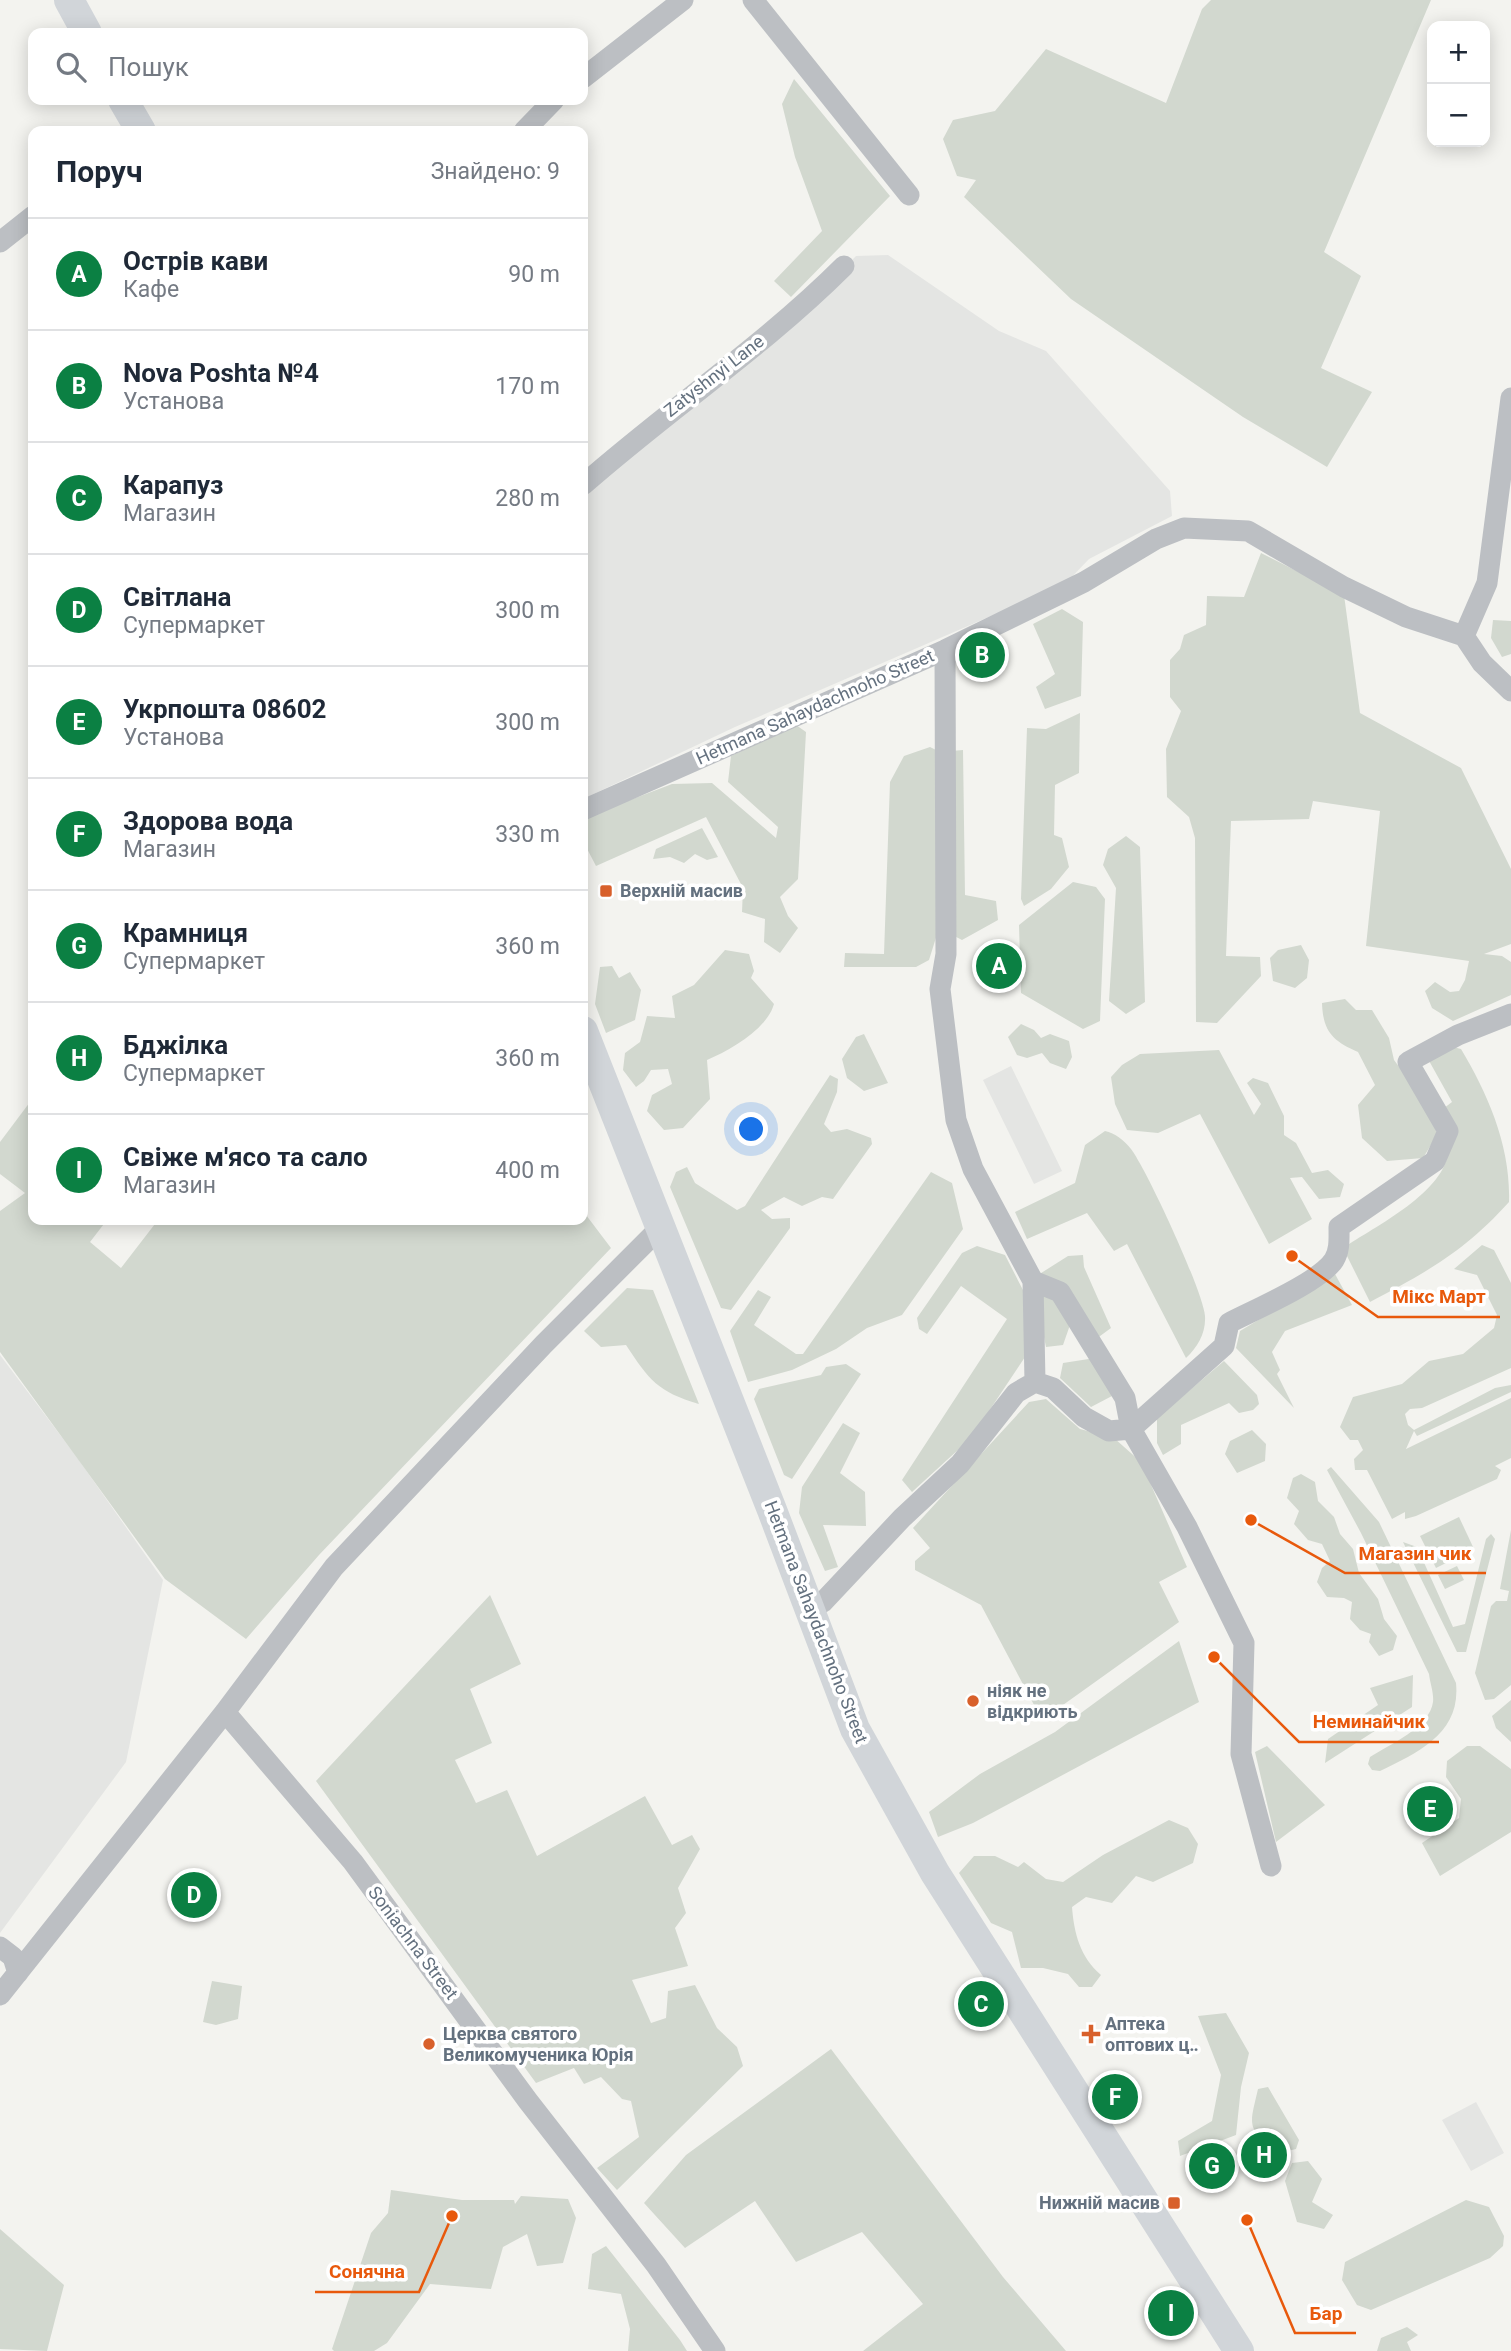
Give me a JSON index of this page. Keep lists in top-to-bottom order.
{
  "streets": {
    "main road": ["Hetmana Sahaydachnoho Street"],
    "street": ["Zatyshnyi Lane", "Soniachna Street"]
  },
  "places": {
    "transit": ["Верхній масив", "Нижній масив"],
    "other": [
      "Мікс Март",
      "Магазин чик",
      "Неминайчик",
      "ніяк не відкриють",
      "Церква святого Великомученика Юрія",
      "Сонячна",
      "Бар"
    ],
    "health": ["Аптека оптових ц‥"]
  },
  "page": {
    "map_buttons": ["+", "−"],
    "search": "Пошук",
    "heading": ["Поруч", "Знайдено: 9"],
    "list": [
      {
        "mark": "A",
        "name": "Острів кави",
        "note": "Кафе",
        "value": "90 m"
      },
      {
        "mark": "B",
        "name": "Nova Poshta №4",
        "note": "Установа",
        "value": "170 m"
      },
      {
        "mark": "C",
        "name": "Карапуз",
        "note": "Магазин",
        "value": "280 m"
      },
      {
        "mark": "D",
        "name": "Світлана",
        "note": "Супермаркет",
        "value": "300 m"
      },
      {
        "mark": "E",
        "name": "Укрпошта 08602",
        "note": "Установа",
        "value": "300 m"
      },
      {
        "mark": "F",
        "name": "Здорова вода",
        "note": "Магазин",
        "value": "330 m"
      },
      {
        "mark": "G",
        "name": "Крамниця",
        "note": "Супермаркет",
        "value": "360 m"
      },
      {
        "mark": "H",
        "name": "Бджілка",
        "note": "Супермаркет",
        "value": "360 m"
      },
      {
        "mark": "I",
        "name": "Свіже м'ясо та сало",
        "note": "Магазин",
        "value": "400 m"
      }
    ],
    "pins": [
      "B",
      "A",
      "E",
      "D",
      "C",
      "F",
      "H",
      "G",
      "I"
    ]
  }
}
